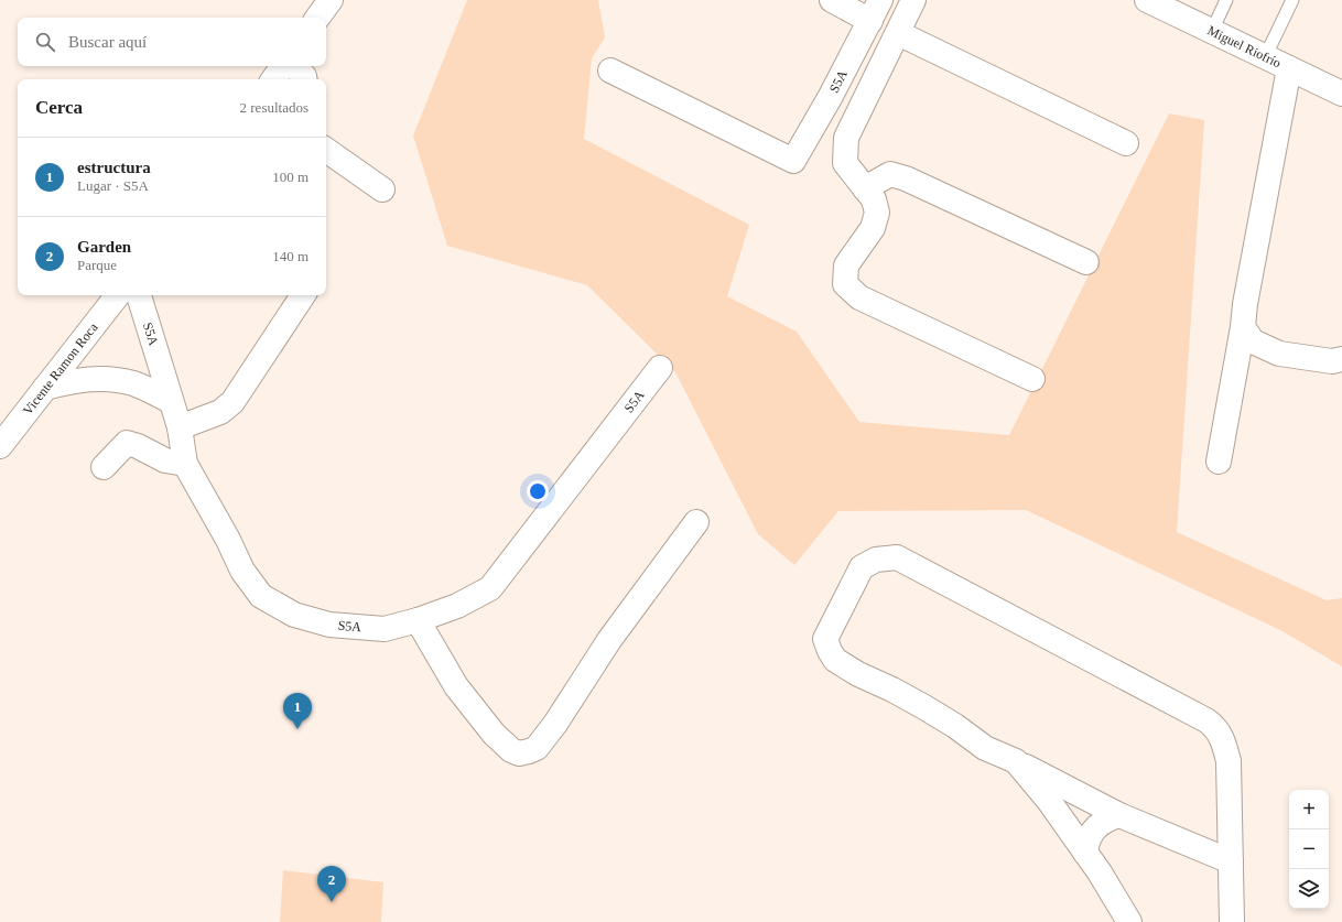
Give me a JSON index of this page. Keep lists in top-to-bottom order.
{
  "streets": {
    "street": ["Miguel Riofrío", "S5A", "Vicente Ramon Roca"]
  },
  "page": {
    "search": "Buscar aquí",
    "heading": ["Cerca", "2 resultados"],
    "list": [
      {
        "mark": "1",
        "name": "estructura",
        "note": "Lugar · S5A",
        "value": "100 m"
      },
      {
        "mark": "2",
        "name": "Garden",
        "note": "Parque",
        "value": "140 m"
      }
    ],
    "pins": ["1", "2"],
    "map_buttons": ["+", "−"]
  }
}
